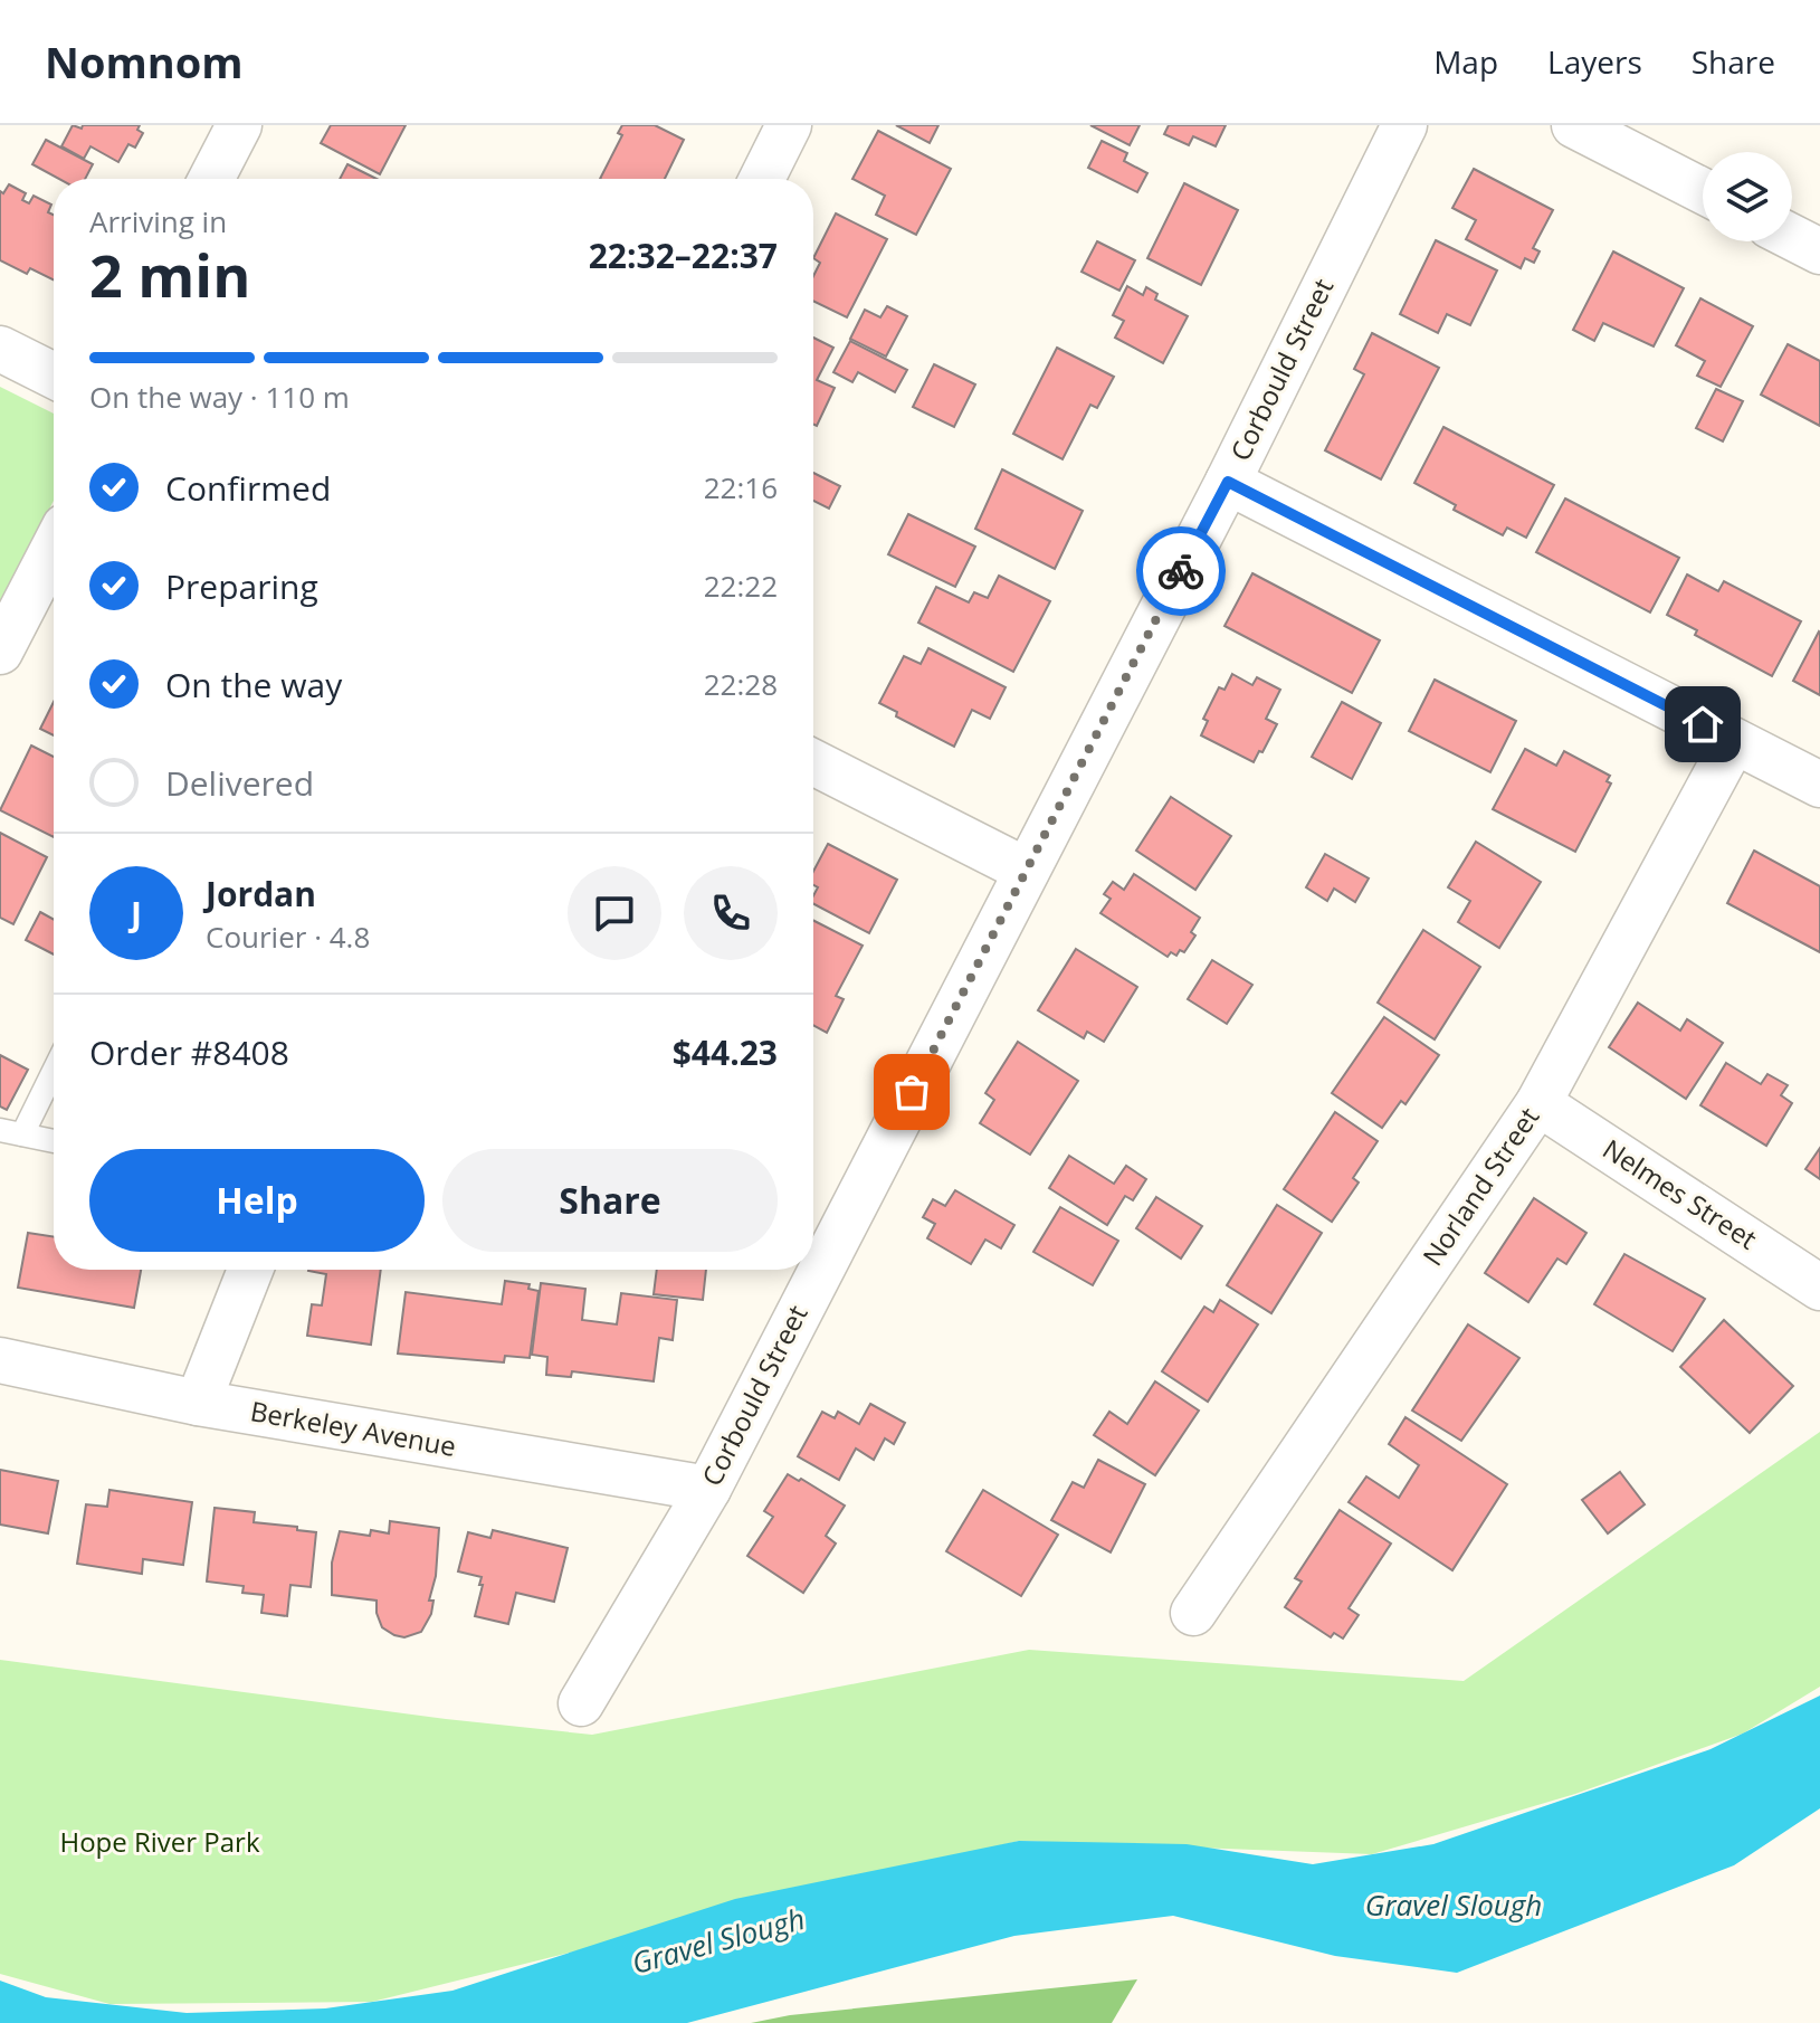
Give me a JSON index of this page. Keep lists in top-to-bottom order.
{
  "streets": {
    "street": [
      "Corbould Street",
      "Norland Street",
      "Nelmes Street",
      "Berkeley Avenue"
    ]
  },
  "crossings": [
    ["Corbould Street", "Berkeley Avenue"],
    ["Norland Street", "Nelmes Street"]
  ],
  "water": ["Gravel Slough"],
  "parks": ["Hope River Park"],
  "page": {
    "header": "Nomnom",
    "nav": ["Map", "Layers", "Share"],
    "heading": ["2 min", "Arriving in", "22:32–22:37"],
    "panel": [
      "Jordan",
      "Courier · 4.8",
      "Order #8408",
      "$44.23"
    ],
    "bar": "On the way · 110 m",
    "list": [
      ["Confirmed", "22:16"],
      ["Preparing", "22:22"],
      ["On the way", "22:28"],
      "Delivered"
    ],
    "round": "J",
    "buttons": ["Help", "Share"]
  }
}
